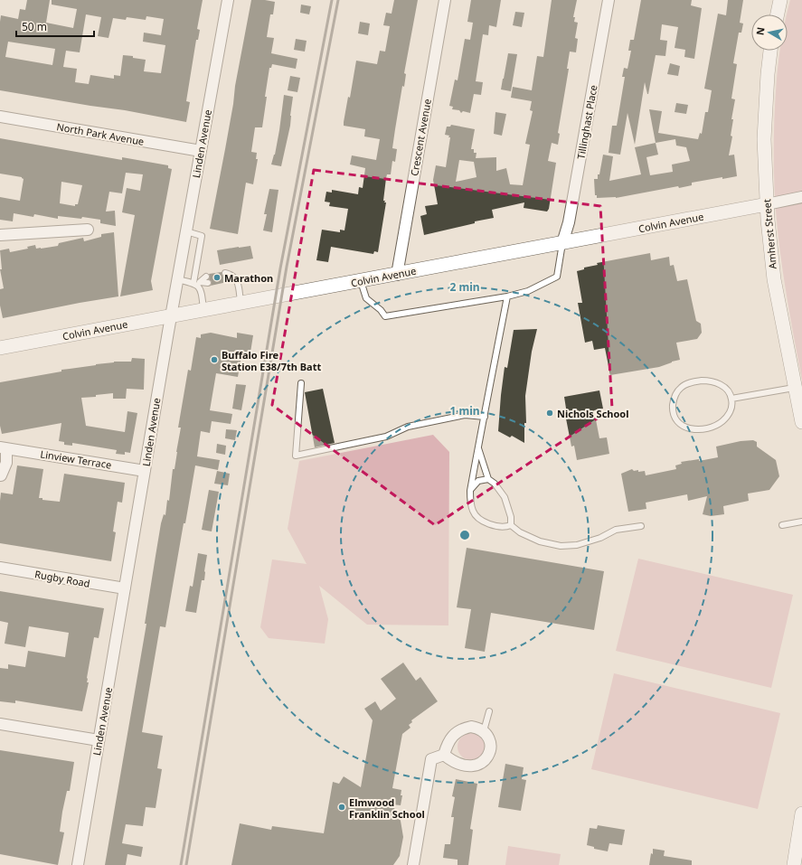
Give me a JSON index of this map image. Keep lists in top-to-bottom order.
{
  "streets": {
    "street": [
      "Tillinghast Place",
      "North Park Avenue",
      "Crescent Avenue",
      "Linden Avenue",
      "Colvin Avenue",
      "Amherst Street",
      "Linview Terrace",
      "Rugby Road"
    ]
  },
  "crossings": [
    ["Tillinghast Place", "Colvin Avenue"],
    ["North Park Avenue", "Linden Avenue"],
    ["Crescent Avenue", "Colvin Avenue"],
    ["Linden Avenue", "Colvin Avenue"],
    ["Linden Avenue", "Linview Terrace"],
    ["Linden Avenue", "Rugby Road"],
    ["Colvin Avenue", "Amherst Street"]
  ],
  "places": [
    "Marathon",
    "Buffalo Fire Station E38/7th Batt",
    "Nichols School",
    "Elmwood Franklin School"
  ],
  "scale_bar": "50 m",
  "north": "left",
  "rings": ["2 min", "1 min"]
}
